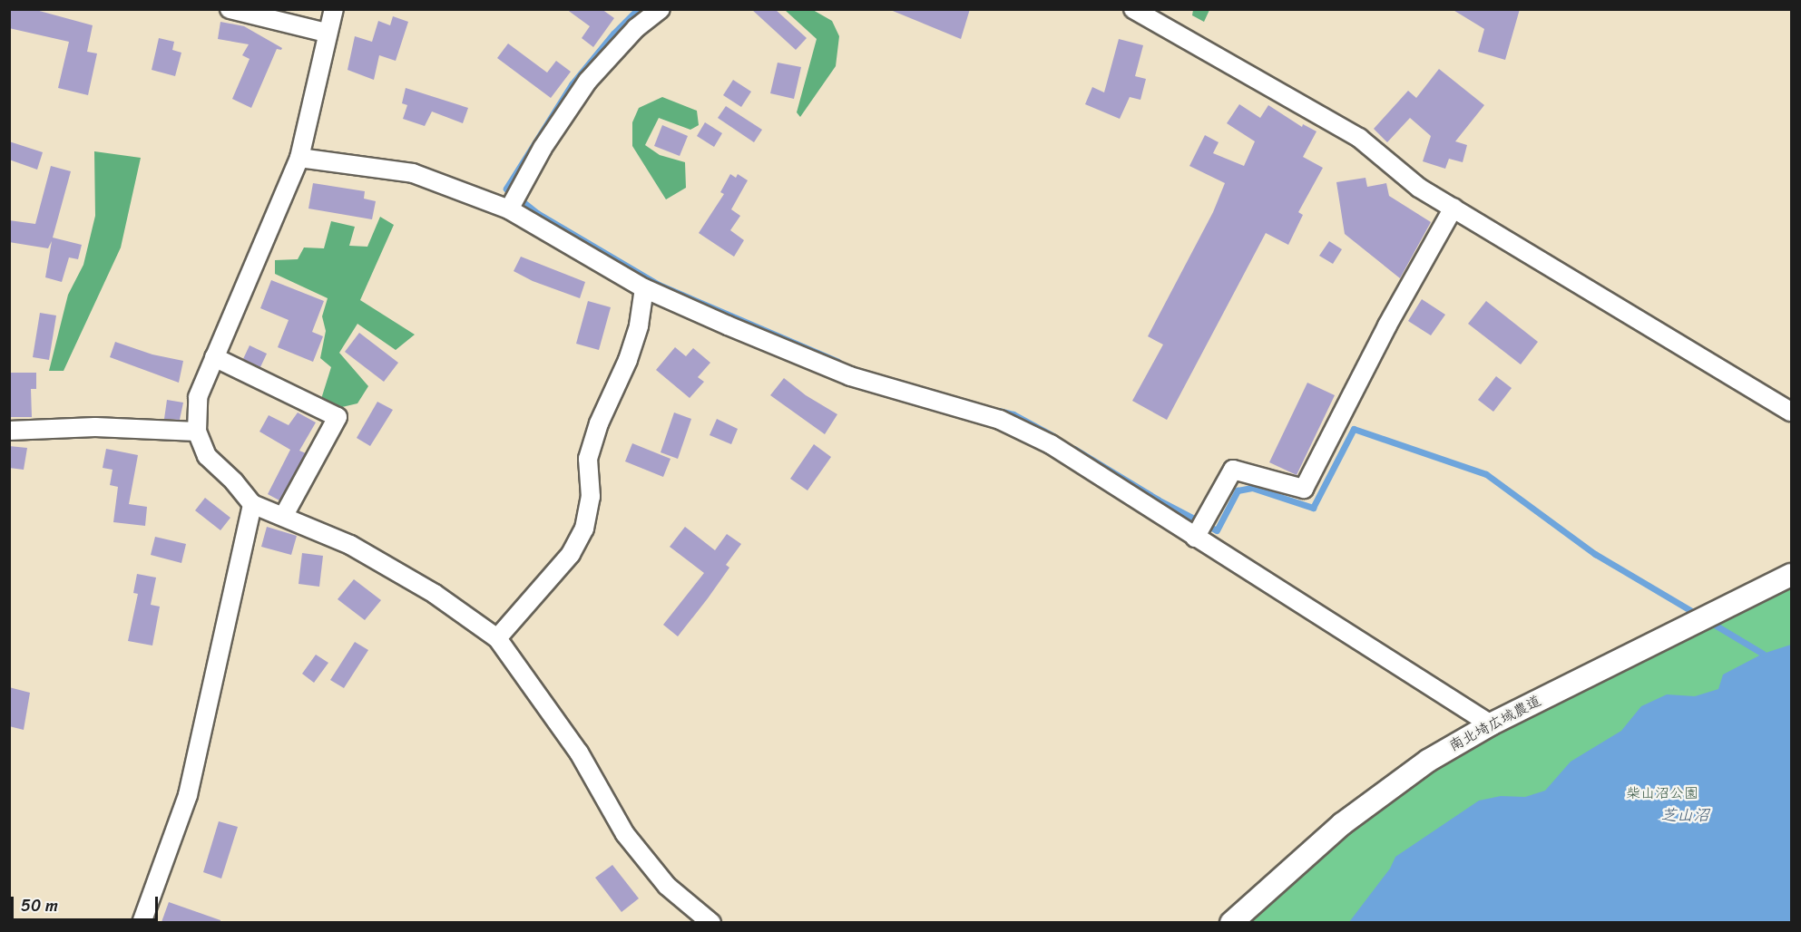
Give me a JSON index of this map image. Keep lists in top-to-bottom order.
{
  "streets": {
    "street": ["南北埼広域農道"]
  },
  "water": ["芝山沼"],
  "parks": ["柴山沼公園"],
  "scale_bar": "50 m"
}
